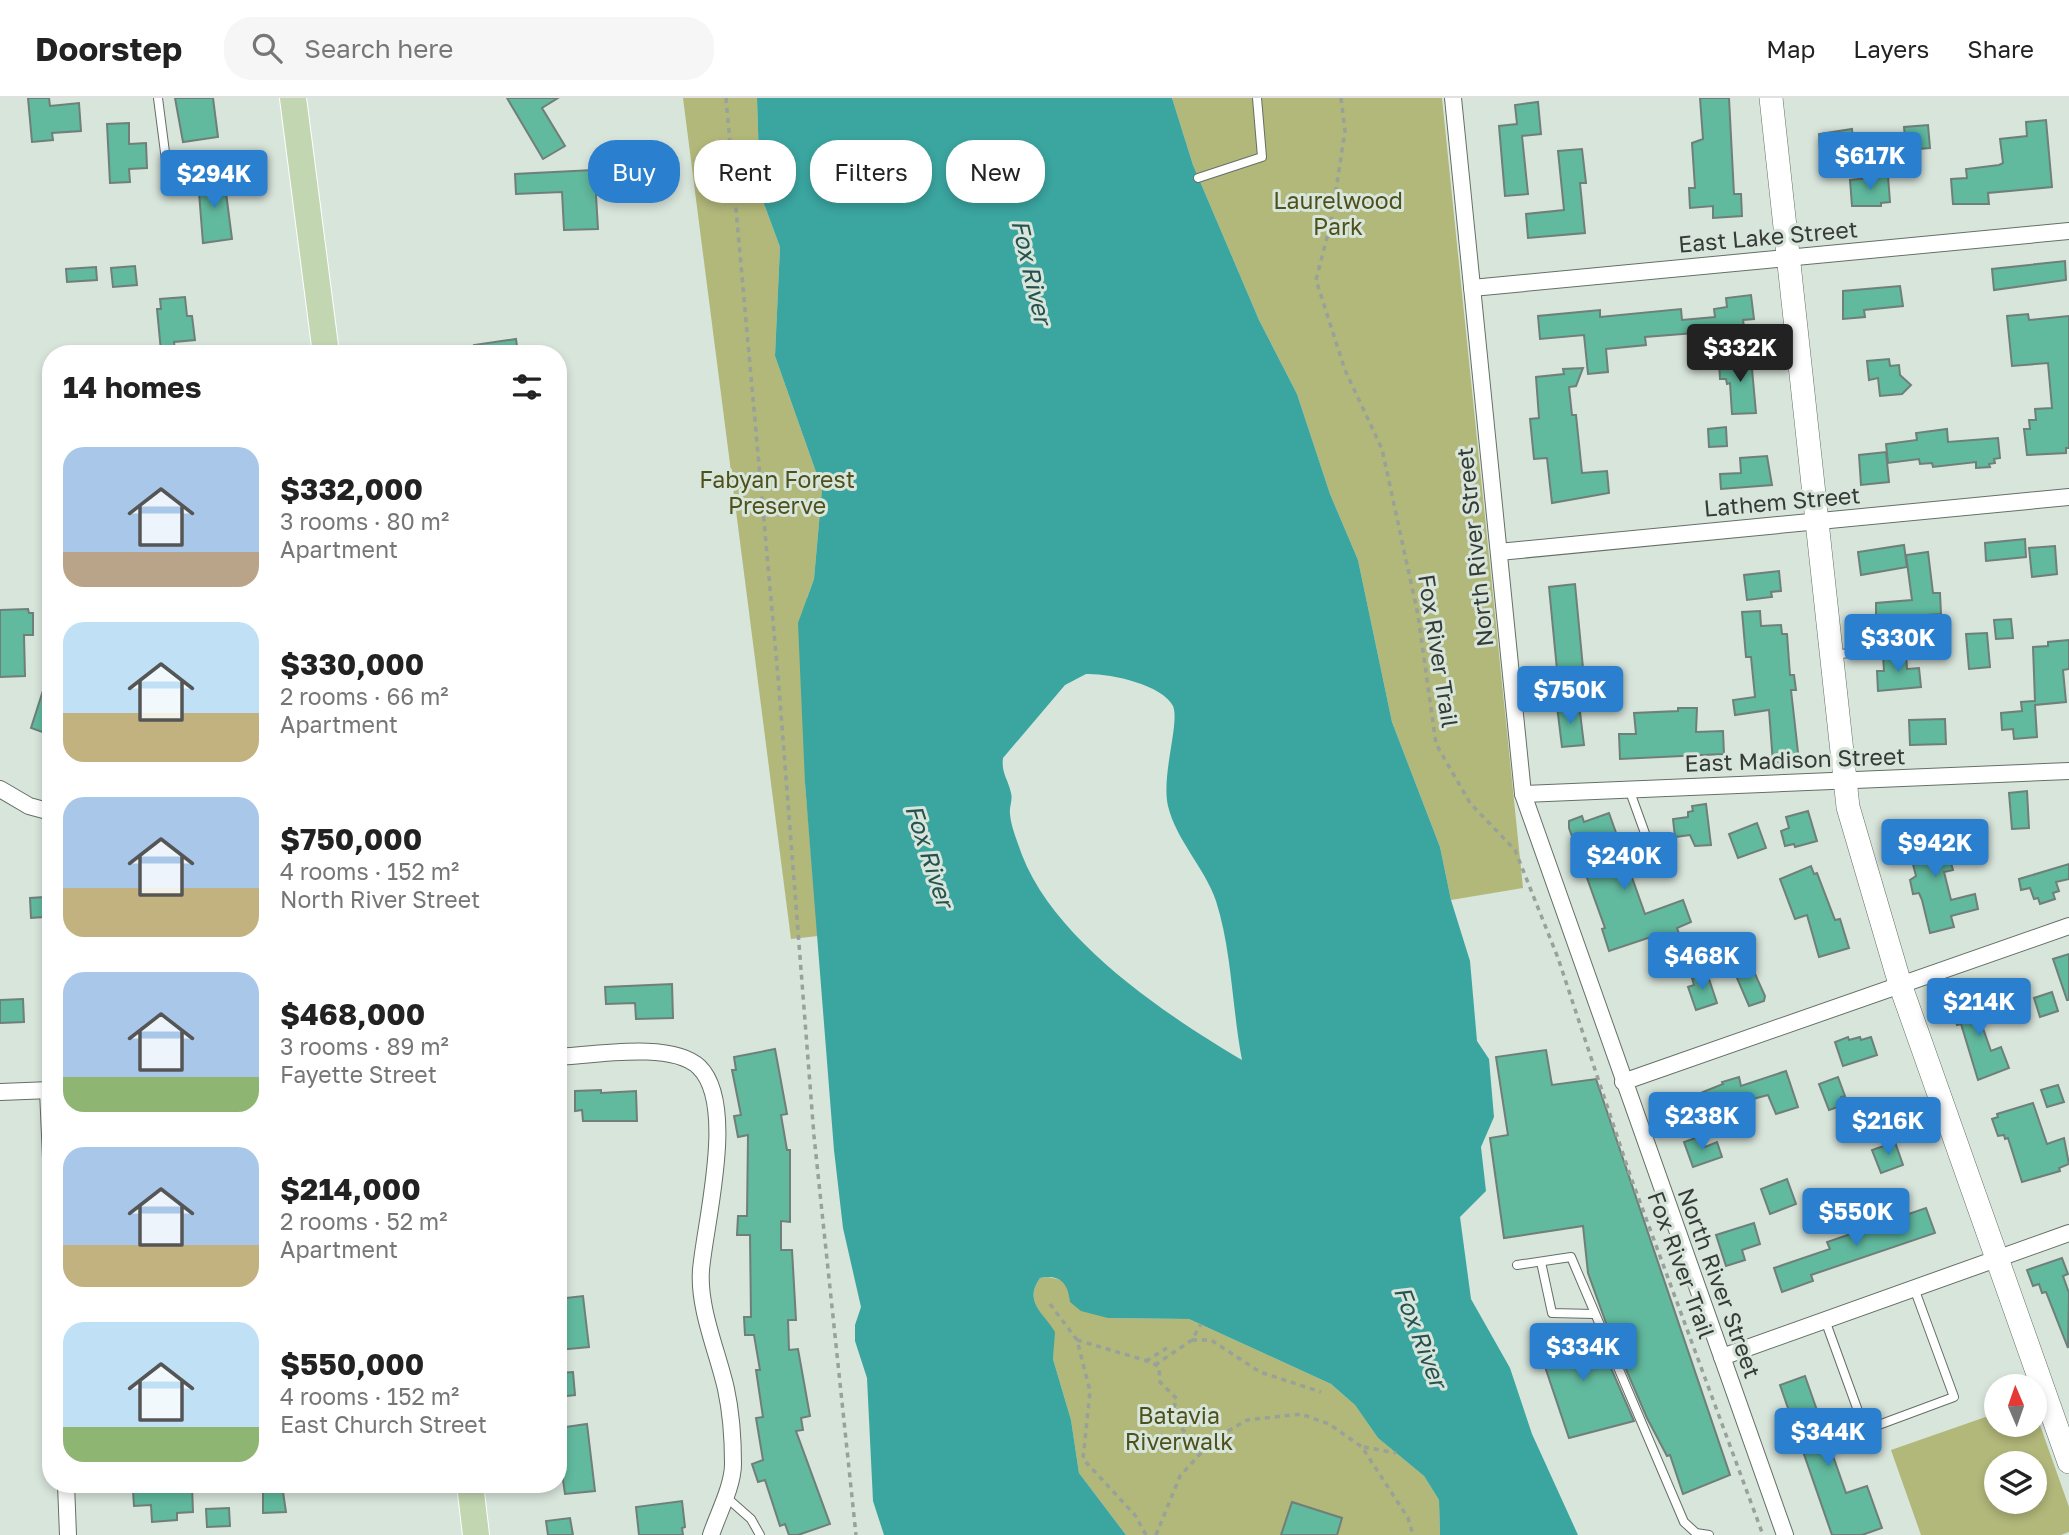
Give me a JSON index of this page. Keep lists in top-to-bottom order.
{
  "streets": {
    "street": [
      "East Lake Street",
      "Lathem Street",
      "North River Street",
      "East Madison Street"
    ],
    "path": ["Fox River Trail"]
  },
  "crossings": [
    ["East Lake Street", "North River Street"],
    ["Lathem Street", "North River Street"],
    ["North River Street", "East Madison Street"]
  ],
  "water": ["Fox River"],
  "parks": ["Laurelwood Park", "Fabyan Forest Preserve", "Batavia Riverwalk"],
  "north": "top",
  "page": {
    "header": "Doorstep",
    "search": "Search here",
    "nav": ["Map", "Layers", "Share"],
    "price": [
      "$617K",
      "$294K",
      "$332K",
      "$330K",
      "$750K",
      "$942K",
      "$240K",
      "$468K",
      "$214K",
      "$238K",
      "$216K",
      "$550K",
      "$334K",
      "$344K"
    ],
    "chip": [
      "Buy",
      "Rent",
      "Filters",
      "New"
    ],
    "heading": "14 homes",
    "list": [
      {
        "name": "$332,000",
        "note": "3 rooms · 80 m² · Apartment"
      },
      {
        "name": "$330,000",
        "note": "2 rooms · 66 m² · Apartment"
      },
      {
        "name": "$750,000",
        "note": "4 rooms · 152 m² · North River Street"
      },
      {
        "name": "$468,000",
        "note": "3 rooms · 89 m² · Fayette Street"
      },
      {
        "name": "$214,000",
        "note": "2 rooms · 52 m² · Apartment"
      },
      {
        "name": "$550,000",
        "note": "4 rooms · 152 m² · East Church Street"
      }
    ]
  }
}
